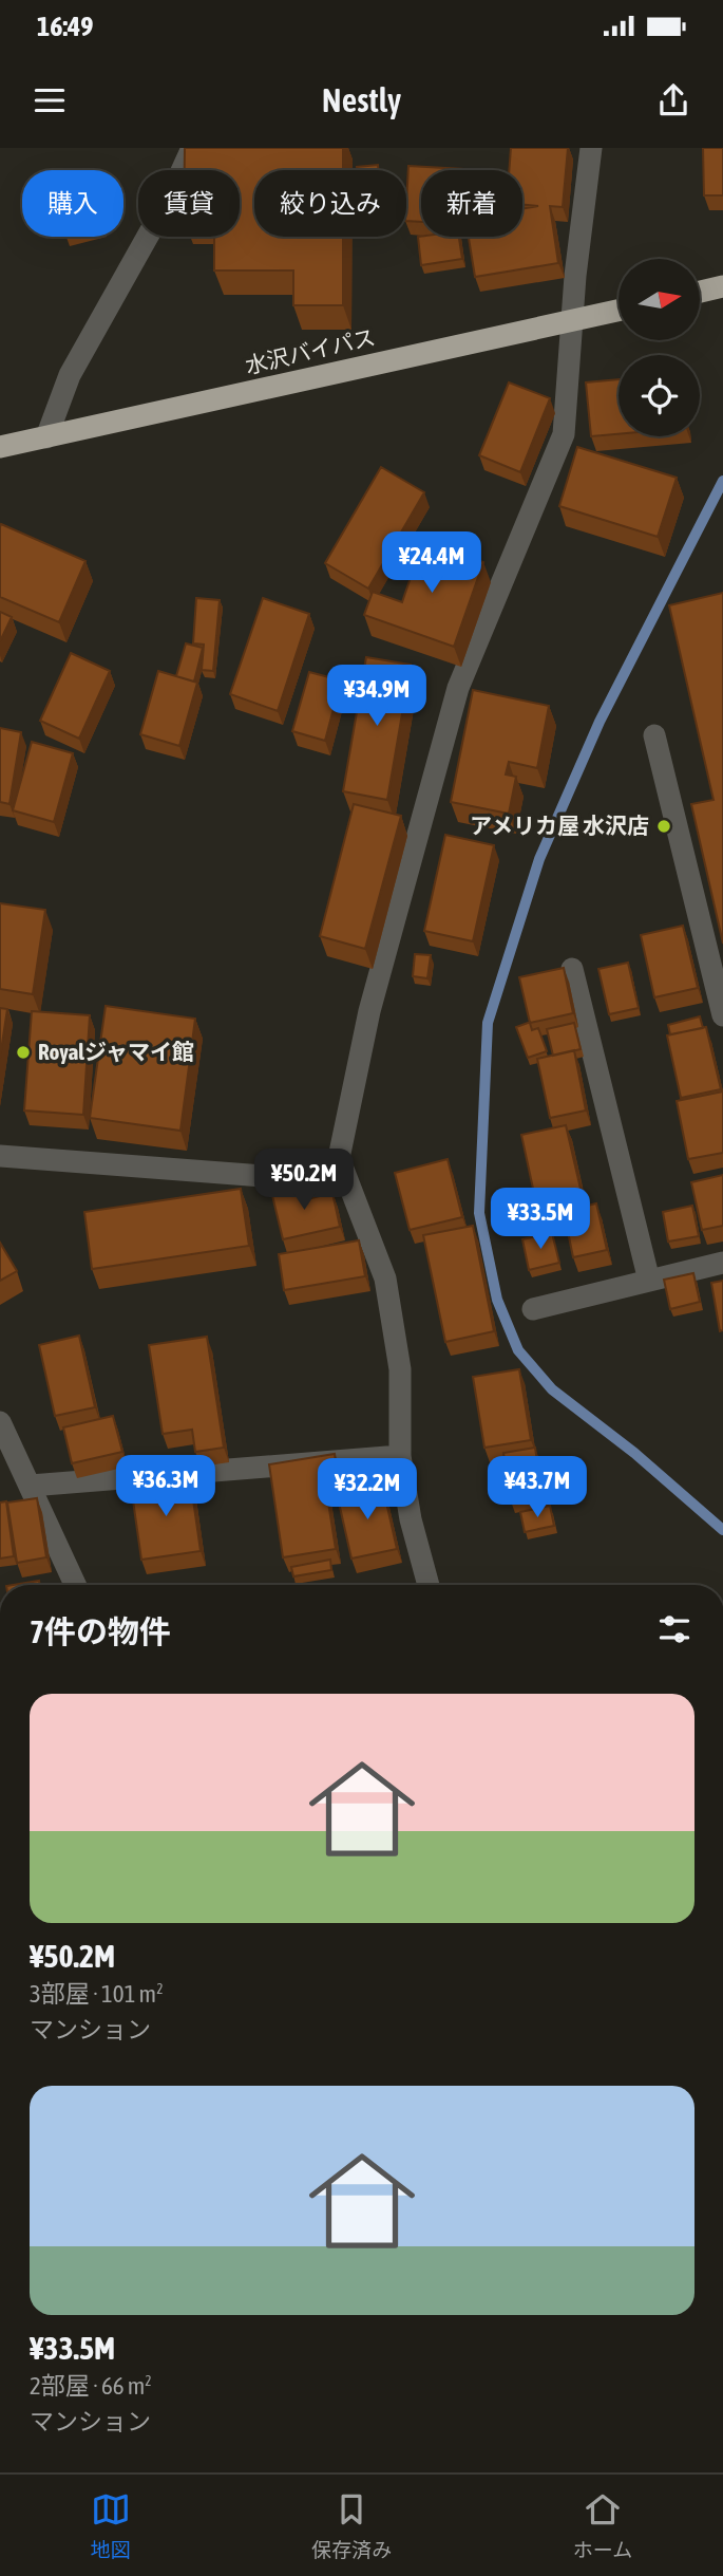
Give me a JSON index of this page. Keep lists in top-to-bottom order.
{
  "streets": {
    "highway": ["水沢バイパス"]
  },
  "places": ["アメリカ屋 水沢店", "Royalジャマイ館"],
  "north": "right",
  "page": {
    "status": "16:49",
    "header": "Nestly",
    "chip": [
      "購入",
      "賃貸",
      "絞り込み",
      "新着"
    ],
    "price": [
      "¥24.4M",
      "¥34.9M",
      "¥50.2M",
      "¥33.5M",
      "¥36.3M",
      "¥43.7M",
      "¥32.2M"
    ],
    "heading": "7件の物件",
    "list": [
      {
        "name": "¥50.2M",
        "note": "3部屋 · 101 m² · マンション"
      },
      {
        "name": "¥33.5M",
        "note": "2部屋 · 66 m² · マンション"
      }
    ],
    "tabs": ["地図", "保存済み", "ホーム"]
  }
}
